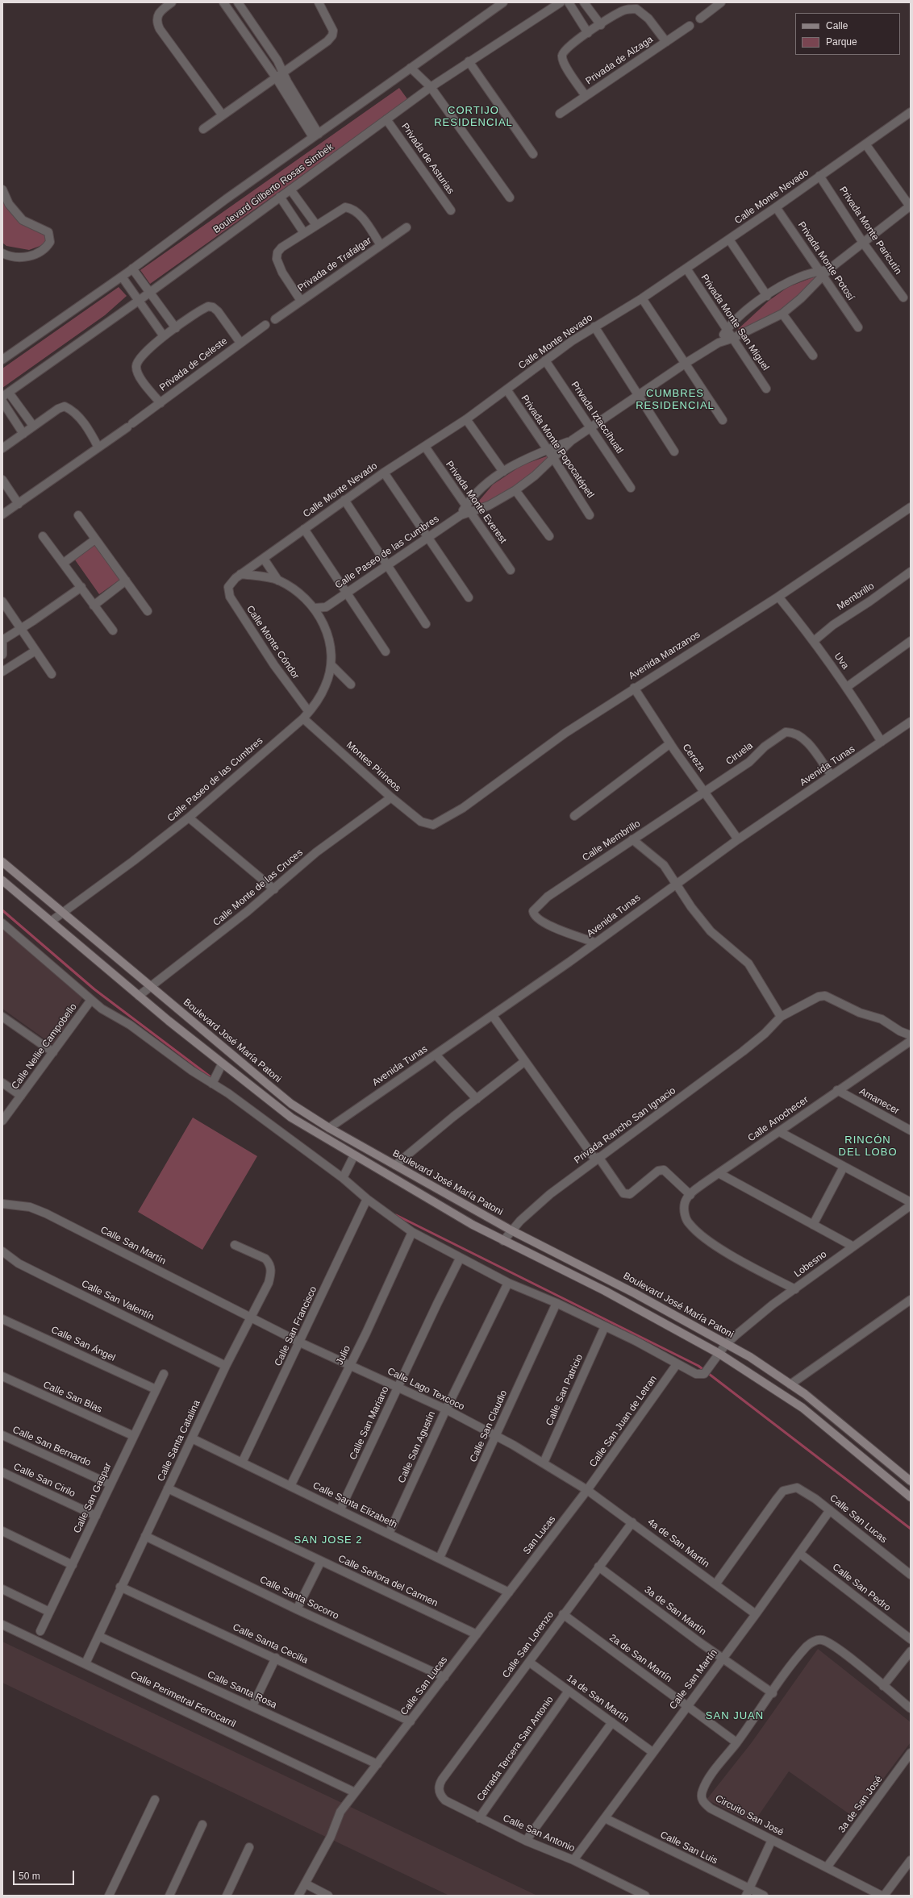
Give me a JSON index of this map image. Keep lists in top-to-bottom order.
{
  "streets": {
    "main road": ["Boulevard José María Patoni"],
    "street": [
      "Privada de Alzaga",
      "Privada de Asturias",
      "Boulevard Gilberto Rosas Simbek",
      "Calle Monte Nevado",
      "Privada Monte Paricutín",
      "Privada Monte Potosí",
      "Privada de Trafalgar",
      "Privada Monte San Miguel",
      "Privada de Celeste",
      "Privada Iztaccíhuatl",
      "Privada Monte Popocatépetl",
      "Privada Monte Everest",
      "Calle Paseo de las Cumbres",
      "Membrillo",
      "Calle Monte Cóndor",
      "Avenida Manzanos",
      "Uva",
      "Ciruela",
      "Cereza",
      "Avenida Tunas",
      "Montes Pirineos",
      "Calle Membrillo",
      "Calle Monte de las Cruces",
      "Calle Nellie Campobello",
      "Amanecer",
      "Calle Anochecer",
      "Privada Rancho San Ignacio",
      "Calle San Martín",
      "Lobesno",
      "Calle San Valentín",
      "Calle San Francisco",
      "Calle San Ángel",
      "Julio",
      "Calle Lago Texcoco",
      "Calle San Patricio",
      "Calle San Blas",
      "Calle San Juan de Letran",
      "Calle San Mariano",
      "Calle San Claudio",
      "Calle Santa Catalina",
      "Calle San Bernardo",
      "Calle San Agustín",
      "Calle San Cirilo",
      "Calle San Gaspar",
      "Calle Santa Elizabeth",
      "Calle San Lucas",
      "San Lucas",
      "4a de San Martín",
      "Calle Señora del Carmen",
      "Calle San Pedro",
      "Calle Santa Socorro",
      "3a de San Martín",
      "Calle Santa Cecilia",
      "Calle San Lorenzo",
      "2a de San Martín",
      "Calle Santa Rosa",
      "1a de San Martín",
      "Calle Perimetral Ferrocarril",
      "Cerrada Tercera San Antonio",
      "3a de San José",
      "Circuito San José",
      "Calle San Antonio",
      "Calle San Luis"
    ]
  },
  "crossings": [
    ["Privada de Asturias", "Boulevard Gilberto Rosas Simbek"],
    ["Calle Monte Nevado", "Privada Monte Paricutín"],
    ["Calle Monte Nevado", "Privada Monte Potosí"],
    ["Calle Monte Nevado", "Privada Monte San Miguel"],
    ["Calle Monte Nevado", "Privada Iztaccíhuatl"],
    ["Calle Monte Nevado", "Privada Monte Popocatépetl"],
    ["Calle Monte Nevado", "Privada Monte Everest"],
    ["Calle Monte Nevado", "Calle Paseo de las Cumbres"],
    ["Calle Monte Nevado", "Calle Monte Cóndor"],
    ["Privada Monte Paricutín", "Calle Paseo de las Cumbres"],
    ["Privada Monte Potosí", "Calle Paseo de las Cumbres"],
    ["Privada Monte San Miguel", "Calle Paseo de las Cumbres"],
    ["Privada Iztaccíhuatl", "Calle Paseo de las Cumbres"],
    ["Privada Monte Popocatépetl", "Calle Paseo de las Cumbres"],
    ["Privada Monte Everest", "Calle Paseo de las Cumbres"],
    ["Calle Paseo de las Cumbres", "Calle Monte Cóndor"],
    ["Calle Paseo de las Cumbres", "Montes Pirineos"],
    ["Calle Paseo de las Cumbres", "Boulevard José María Patoni"],
    ["Membrillo", "Uva"],
    ["Avenida Manzanos", "Uva"],
    ["Avenida Manzanos", "Cereza"],
    ["Avenida Manzanos", "Montes Pirineos"],
    ["Uva", "Avenida Tunas"],
    ["Ciruela", "Cereza"],
    ["Ciruela", "Avenida Tunas"],
    ["Ciruela", "Calle Membrillo"],
    ["Cereza", "Avenida Tunas"],
    ["Cereza", "Calle Membrillo"],
    ["Avenida Tunas", "Calle Membrillo"],
    ["Avenida Tunas", "Boulevard José María Patoni"],
    ["Montes Pirineos", "Calle Monte de las Cruces"],
    ["Calle Monte de las Cruces", "Boulevard José María Patoni"],
    ["Boulevard José María Patoni", "Privada Rancho San Ignacio"],
    ["Boulevard José María Patoni", "Lobesno"],
    ["Amanecer", "Calle Anochecer"],
    ["Calle Anochecer", "Lobesno"],
    ["Calle San Martín", "Calle Lago Texcoco"],
    ["Calle San Martín", "Calle Santa Catalina"],
    ["Calle San Martín", "Calle San Lucas"],
    ["Calle San Martín", "4a de San Martín"],
    ["Calle San Martín", "Calle San Pedro"],
    ["Calle San Martín", "3a de San Martín"],
    ["Calle San Martín", "2a de San Martín"],
    ["Calle San Martín", "1a de San Martín"],
    ["Calle San Martín", "Calle San Antonio"],
    ["Calle San Martín", "Calle San Luis"],
    ["Calle San Valentín", "Calle Santa Catalina"],
    ["Calle San Francisco", "Calle Lago Texcoco"],
    ["Calle San Francisco", "Calle Santa Elizabeth"],
    ["Calle San Ángel", "Calle San Gaspar"],
    ["Julio", "Calle Lago Texcoco"],
    ["Julio", "Calle Santa Elizabeth"],
    ["Calle Lago Texcoco", "Calle San Patricio"],
    ["Calle Lago Texcoco", "Calle San Juan de Letran"],
    ["Calle Lago Texcoco", "Calle San Mariano"],
    ["Calle Lago Texcoco", "Calle San Claudio"],
    ["Calle Lago Texcoco", "Calle Santa Catalina"],
    ["Calle Lago Texcoco", "Calle San Agustín"],
    ["Calle Lago Texcoco", "San Lucas"],
    ["Calle Lago Texcoco", "4a de San Martín"],
    ["Calle San Blas", "Calle San Gaspar"],
    ["Calle San Juan de Letran", "San Lucas"],
    ["Calle San Juan de Letran", "4a de San Martín"],
    ["Calle San Mariano", "Calle Santa Elizabeth"],
    ["Calle San Claudio", "Calle Santa Elizabeth"],
    ["Calle Santa Catalina", "Calle Santa Elizabeth"],
    ["Calle Santa Catalina", "Calle Señora del Carmen"],
    ["Calle Santa Catalina", "Calle Santa Socorro"],
    ["Calle Santa Catalina", "Calle Santa Cecilia"],
    ["Calle Santa Catalina", "Calle Santa Rosa"],
    ["Calle Santa Catalina", "Calle Perimetral Ferrocarril"],
    ["Calle San Bernardo", "Calle San Gaspar"],
    ["Calle San Agustín", "Calle Santa Elizabeth"],
    ["Calle San Cirilo", "Calle San Gaspar"],
    ["Calle Santa Elizabeth", "Calle San Lucas"],
    ["Calle Santa Elizabeth", "San Lucas"],
    ["Calle San Lucas", "San Lucas"],
    ["Calle San Lucas", "4a de San Martín"],
    ["Calle San Lucas", "Calle Señora del Carmen"],
    ["Calle San Lucas", "Calle Santa Socorro"],
    ["Calle San Lucas", "Calle Santa Cecilia"],
    ["Calle San Lucas", "Calle Santa Rosa"],
    ["Calle San Lucas", "Calle Perimetral Ferrocarril"],
    ["San Lucas", "4a de San Martín"],
    ["4a de San Martín", "Calle San Lorenzo"],
    ["3a de San Martín", "Calle San Lorenzo"],
    ["3a de San Martín", "Circuito San José"],
    ["Calle San Lorenzo", "2a de San Martín"],
    ["Calle San Lorenzo", "1a de San Martín"],
    ["Calle San Lorenzo", "Calle San Antonio"],
    ["2a de San Martín", "Circuito San José"],
    ["1a de San Martín", "Cerrada Tercera San Antonio"],
    ["Cerrada Tercera San Antonio", "Calle San Antonio"],
    ["3a de San José", "Circuito San José"]
  ],
  "districts": [
    "CORTIJO RESIDENCIAL",
    "CUMBRES RESIDENCIAL",
    "RINCÓN DEL LOBO",
    "SAN JOSE 2",
    "SAN JUAN"
  ],
  "legend": ["Calle", "Parque"],
  "scale_bar": "50 m"
}
